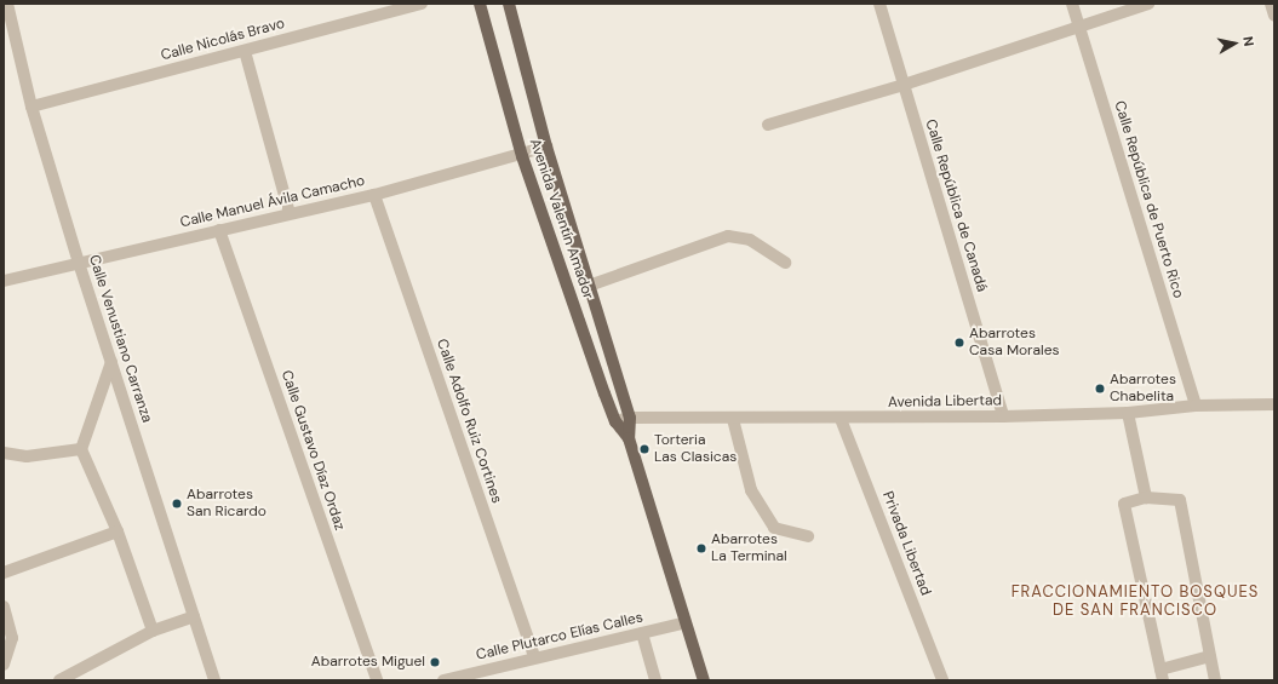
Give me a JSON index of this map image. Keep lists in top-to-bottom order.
{
  "streets": {
    "main road": ["Avenida Valentín Amador"],
    "street": [
      "Calle Nicolás Bravo",
      "Calle República de Puerto Rico",
      "Calle Manuel Ávila Camacho",
      "Calle República de Canadá",
      "Calle Venustiano Carranza",
      "Avenida Libertad",
      "Calle Adolfo Ruiz Cortines",
      "Calle Gustavo Díaz Ordaz",
      "Privada Libertad",
      "Calle Plutarco Elías Calles"
    ]
  },
  "crossings": [
    ["Calle Nicolás Bravo", "Calle Venustiano Carranza"],
    ["Calle República de Puerto Rico", "Avenida Libertad"],
    ["Calle Manuel Ávila Camacho", "Avenida Valentín Amador"],
    ["Calle Manuel Ávila Camacho", "Calle Venustiano Carranza"],
    ["Calle Manuel Ávila Camacho", "Calle Adolfo Ruiz Cortines"],
    ["Calle Manuel Ávila Camacho", "Calle Gustavo Díaz Ordaz"],
    ["Calle República de Canadá", "Avenida Libertad"],
    ["Avenida Valentín Amador", "Avenida Libertad"],
    ["Avenida Valentín Amador", "Calle Plutarco Elías Calles"],
    ["Avenida Libertad", "Privada Libertad"],
    ["Calle Adolfo Ruiz Cortines", "Calle Plutarco Elías Calles"]
  ],
  "districts": ["FRACCIONAMIENTO BOSQUES DE SAN FRANCISCO"],
  "places": [
    "Abarrotes Casa Morales",
    "Abarrotes Chabelita",
    "Torteria Las Clasicas",
    "Abarrotes San Ricardo",
    "Abarrotes La Terminal",
    "Abarrotes Miguel"
  ],
  "north": "right"
}
